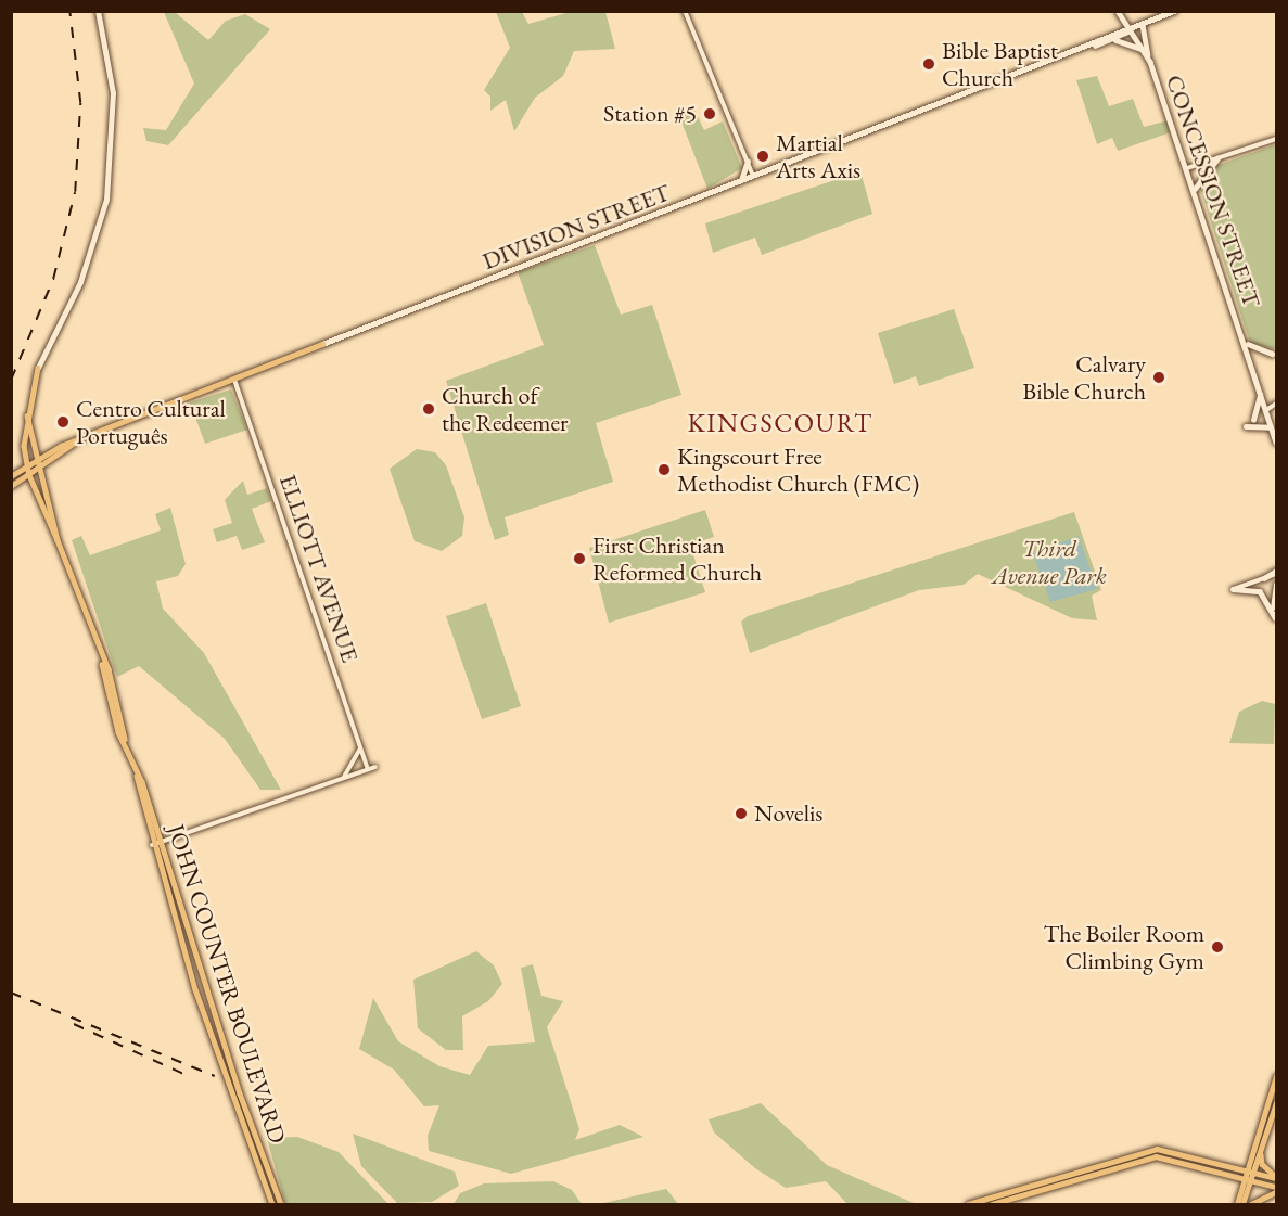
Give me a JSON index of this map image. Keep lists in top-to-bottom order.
{
  "streets": {
    "main road": ["CONCESSION STREET", "DIVISION STREET", "JOHN COUNTER BOULEVARD"],
    "street": ["ELLIOTT AVENUE"]
  },
  "crossings": [
    ["CONCESSION STREET", "DIVISION STREET"],
    ["DIVISION STREET", "ELLIOTT AVENUE"]
  ],
  "districts": ["KINGSCOURT"],
  "parks": ["Third Avenue Park"],
  "places": [
    "Bible Baptist Church",
    "Station #5",
    "Martial Arts Axis",
    "Calvary Bible Church",
    "Church of the Redeemer",
    "Centro Cultural Português",
    "Kingscourt Free Methodist Church (FMC)",
    "First Christian Reformed Church",
    "Novelis",
    "The Boiler Room Climbing Gym"
  ]
}
